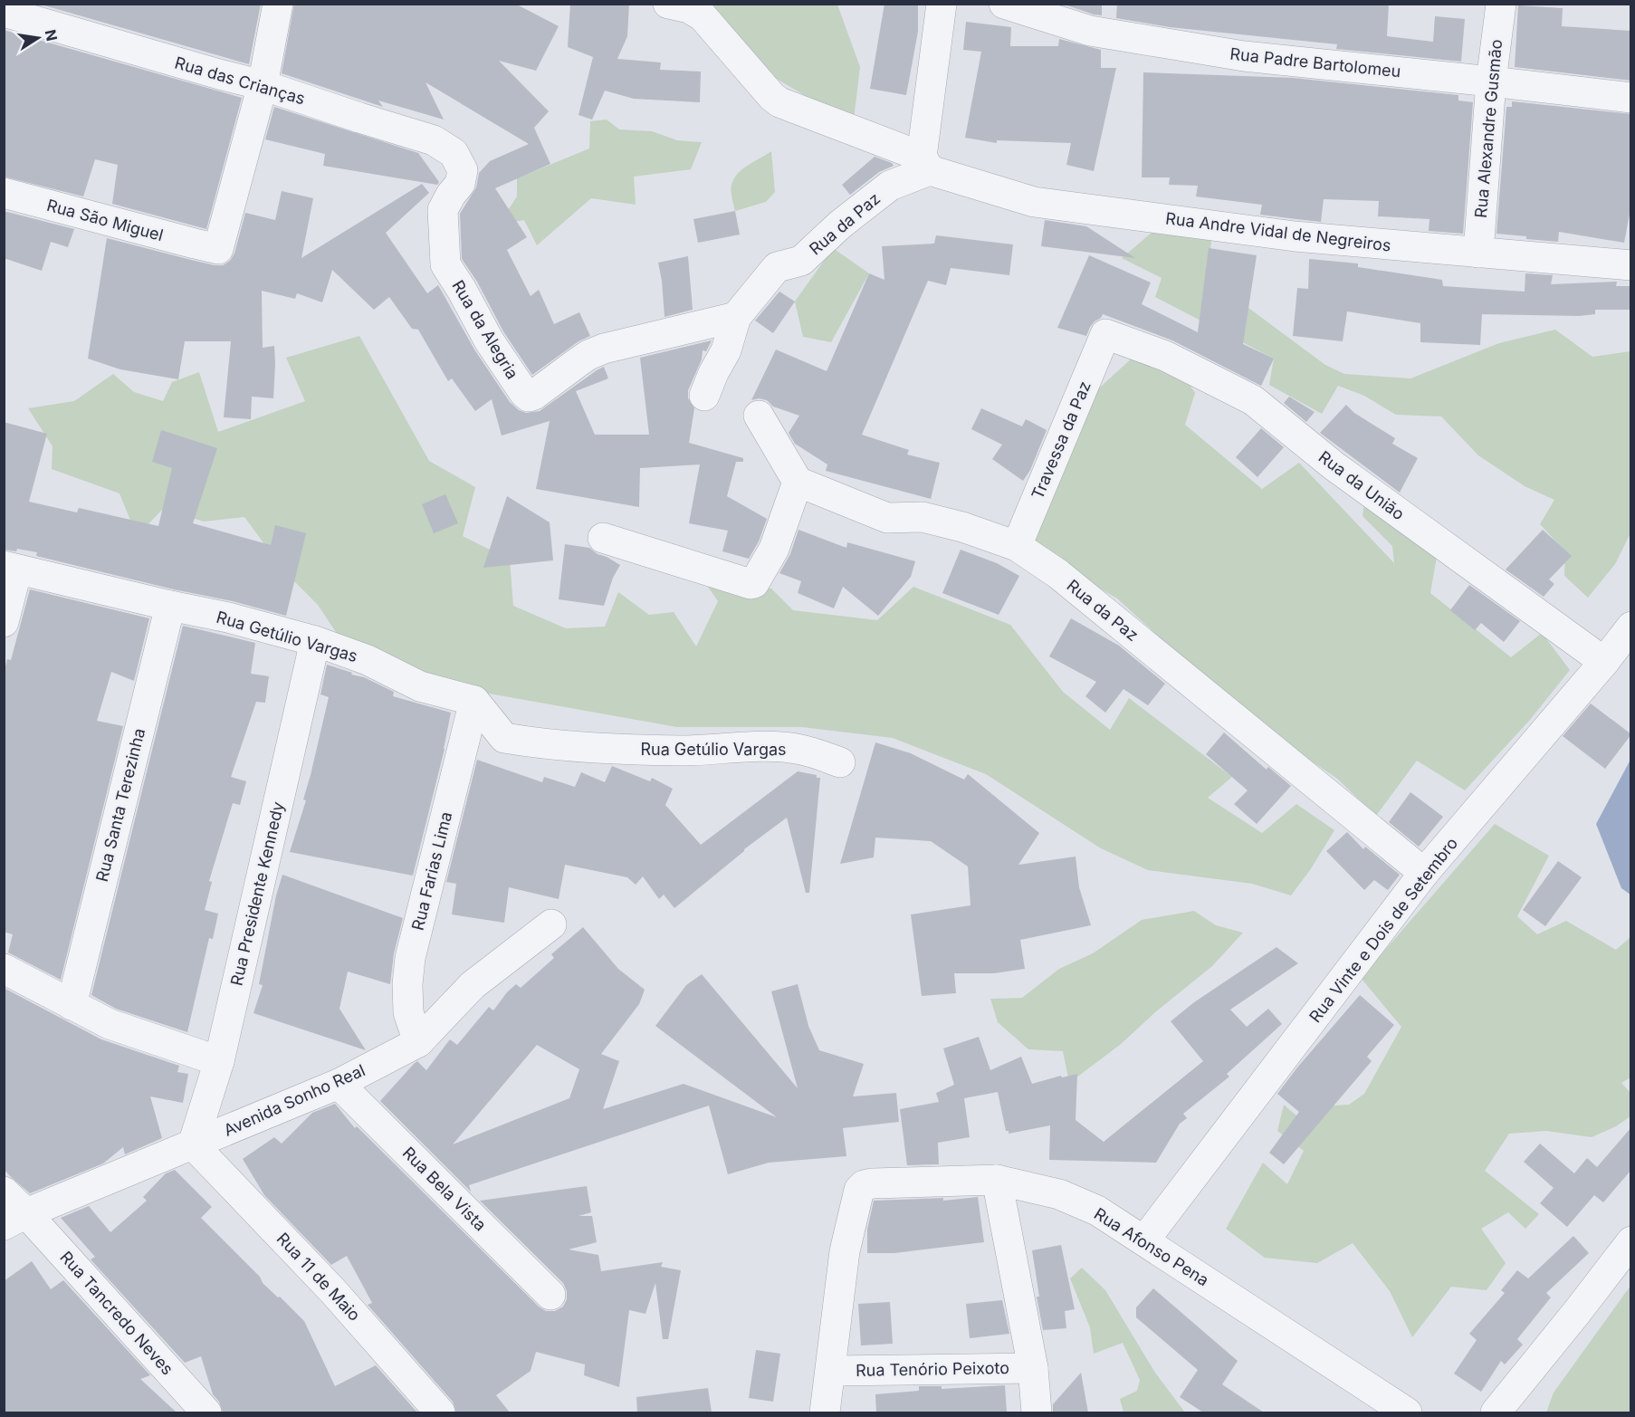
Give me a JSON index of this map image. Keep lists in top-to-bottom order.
{
  "streets": {
    "street": [
      "Rua Padre Bartolomeu",
      "Rua das Crianças",
      "Rua Alexandre Gusmão",
      "Rua São Miguel",
      "Rua da Paz",
      "Rua Andre Vidal de Negreiros",
      "Rua da Alegria",
      "Travessa da Paz",
      "Rua da União",
      "Rua Getúlio Vargas",
      "Rua Santa Terezinha",
      "Rua Farias Lima",
      "Rua Presidente Kennedy",
      "Rua Vinte e Dois de Setembro",
      "Avenida Sonho Real",
      "Rua Bela Vista",
      "Rua Afonso Pena",
      "Rua 11 de Maio",
      "Rua Tancredo Neves",
      "Rua Tenório Peixoto"
    ]
  },
  "crossings": [
    ["Rua Padre Bartolomeu", "Rua Alexandre Gusmão"],
    ["Rua das Crianças", "Rua São Miguel"],
    ["Rua das Crianças", "Rua da Alegria"],
    ["Rua Alexandre Gusmão", "Rua Andre Vidal de Negreiros"],
    ["Rua da Paz", "Rua Andre Vidal de Negreiros"],
    ["Rua da Paz", "Rua da Alegria"],
    ["Rua da Paz", "Travessa da Paz"],
    ["Rua da Paz", "Rua Vinte e Dois de Setembro"],
    ["Travessa da Paz", "Rua da União"],
    ["Rua da União", "Rua Vinte e Dois de Setembro"],
    ["Rua Getúlio Vargas", "Rua Santa Terezinha"],
    ["Rua Getúlio Vargas", "Rua Farias Lima"],
    ["Rua Getúlio Vargas", "Rua Presidente Kennedy"],
    ["Rua Farias Lima", "Avenida Sonho Real"],
    ["Rua Presidente Kennedy", "Avenida Sonho Real"],
    ["Rua Presidente Kennedy", "Rua 11 de Maio"],
    ["Rua Vinte e Dois de Setembro", "Rua Afonso Pena"],
    ["Avenida Sonho Real", "Rua Bela Vista"],
    ["Avenida Sonho Real", "Rua 11 de Maio"],
    ["Avenida Sonho Real", "Rua Tancredo Neves"],
    ["Rua Afonso Pena", "Rua Tenório Peixoto"]
  ],
  "north": "right"
}
